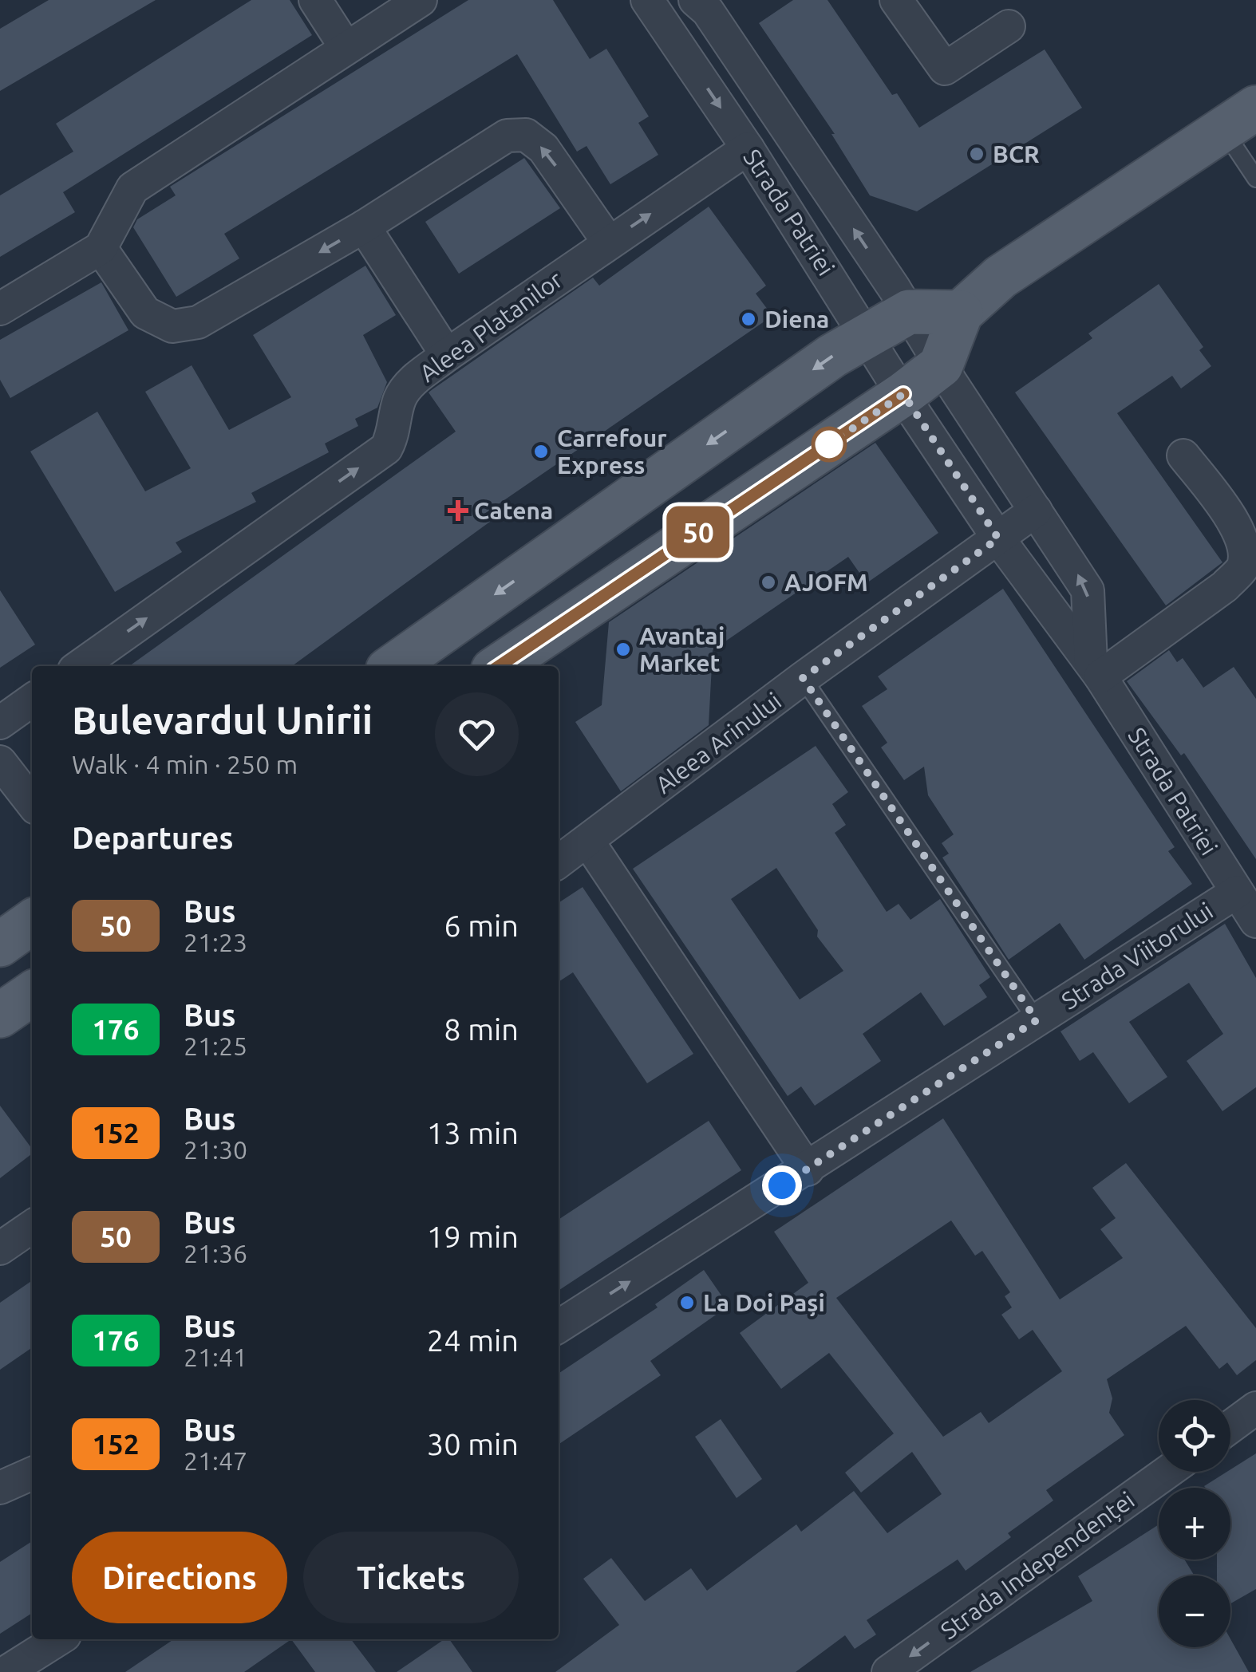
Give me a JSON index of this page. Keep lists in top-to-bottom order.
{
  "streets": {
    "street": [
      "Strada Patriei",
      "Aleea Platanilor",
      "Aleea Arinului",
      "Strada Viitorului",
      "Strada Independenței"
    ]
  },
  "crossings": [
    ["Strada Patriei", "Aleea Platanilor"],
    ["Strada Patriei", "Aleea Arinului"],
    ["Strada Patriei", "Strada Viitorului"]
  ],
  "one_way": ["Aleea Platanilor", "Strada Viitorului", "Strada Independenței"],
  "places": {
    "other": [
      "BCR",
      "Diena",
      "Carrefour Express",
      "AJOFM",
      "Avantaj Market",
      "La Doi Pași"
    ],
    "health": ["Catena"]
  },
  "lines": ["bus line 50"],
  "page": {
    "on_map": "50",
    "heading": [
      ["Bulevardul Unirii", "Walk · 4 min · 250 m"],
      "Departures"
    ],
    "list": [
      {
        "mark": "50",
        "name": "Bus",
        "note": "21:23",
        "value": "6 min"
      },
      {
        "mark": "176",
        "name": "Bus",
        "note": "21:25",
        "value": "8 min"
      },
      {
        "mark": "152",
        "name": "Bus",
        "note": "21:30",
        "value": "13 min"
      },
      {
        "mark": "50",
        "name": "Bus",
        "note": "21:36",
        "value": "19 min"
      },
      {
        "mark": "176",
        "name": "Bus",
        "note": "21:41",
        "value": "24 min"
      },
      {
        "mark": "152",
        "name": "Bus",
        "note": "21:47",
        "value": "30 min"
      }
    ],
    "map_buttons": ["+", "−"],
    "buttons": ["Directions", "Tickets"]
  }
}
